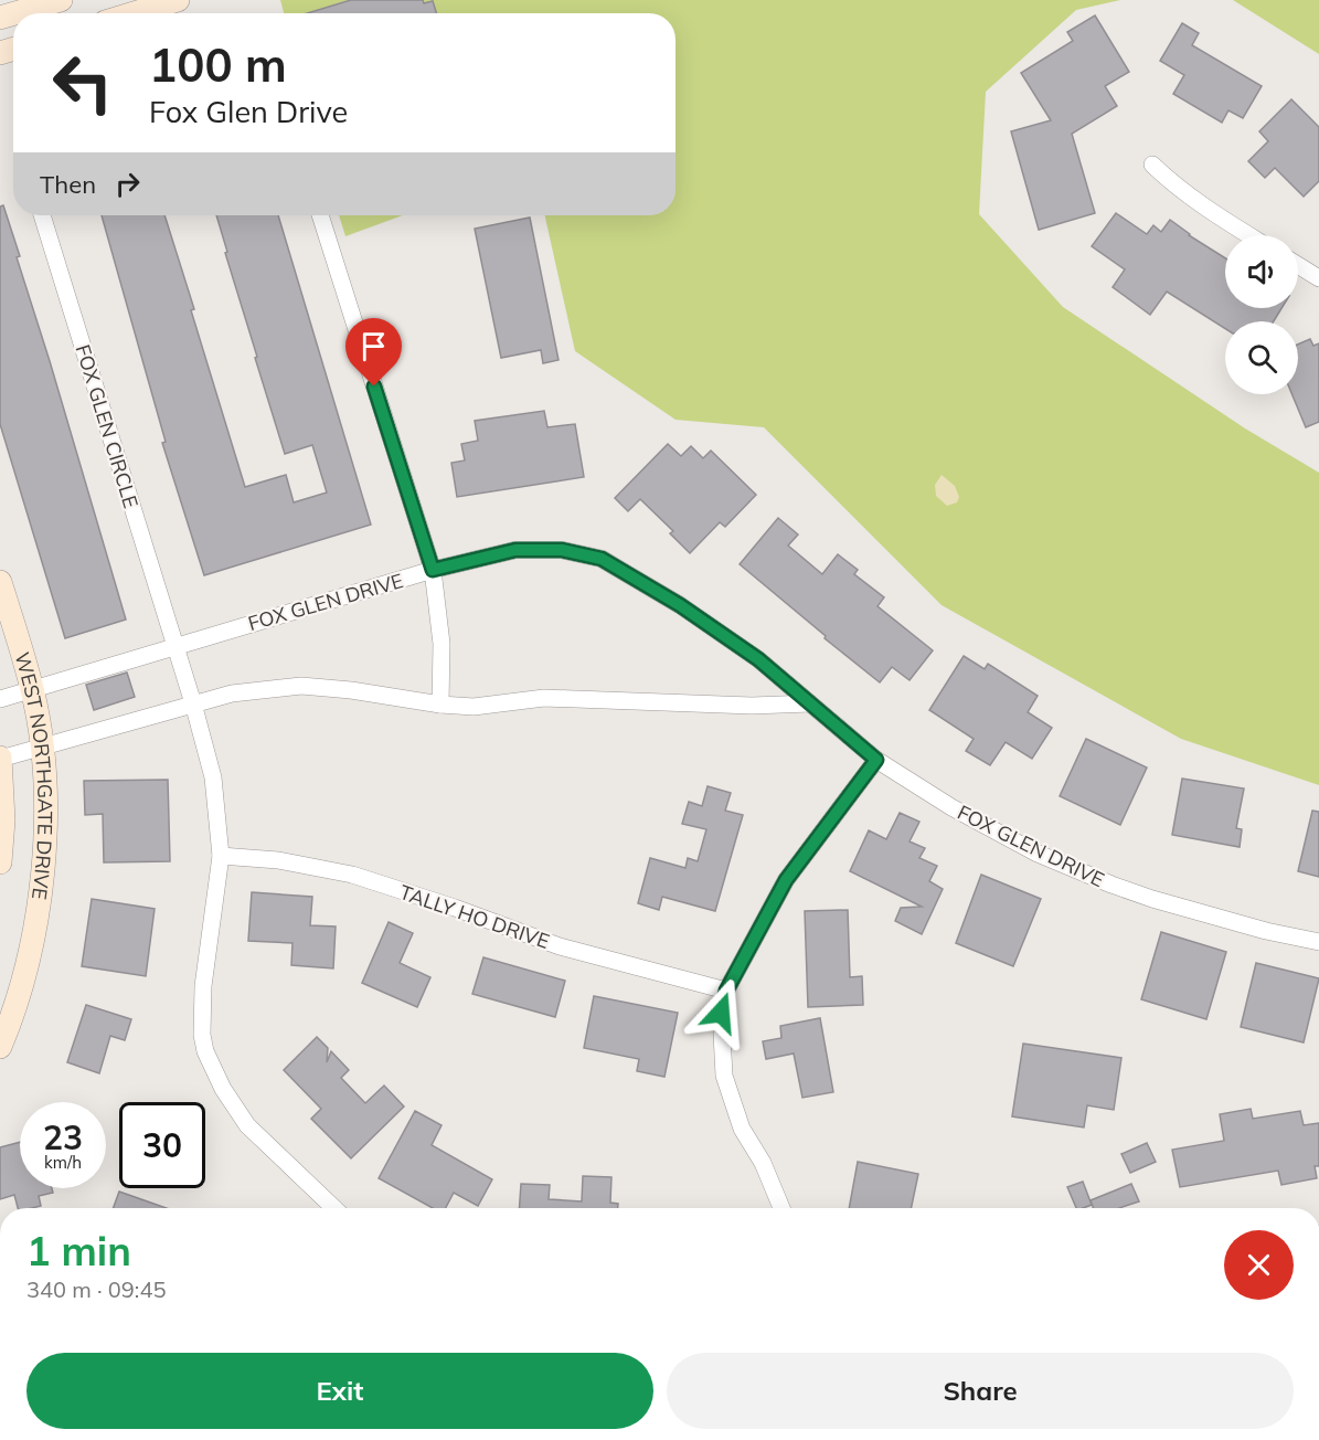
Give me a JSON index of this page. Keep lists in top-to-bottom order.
{
  "streets": {
    "main road": ["WEST NORTHGATE DRIVE"],
    "street": ["FOX GLEN CIRCLE", "FOX GLEN DRIVE", "TALLY HO DRIVE"]
  },
  "crossings": [
    ["FOX GLEN CIRCLE", "FOX GLEN DRIVE"],
    ["FOX GLEN CIRCLE", "TALLY HO DRIVE"],
    ["FOX GLEN DRIVE", "WEST NORTHGATE DRIVE"]
  ],
  "page": {
    "turn": ["100 m", "Fox Glen Drive"],
    "then": "Then",
    "speed": "23 km/h",
    "limit": "30",
    "heading": ["1 min", "340 m · 09:45"],
    "buttons": ["Exit", "Share"]
  }
}
